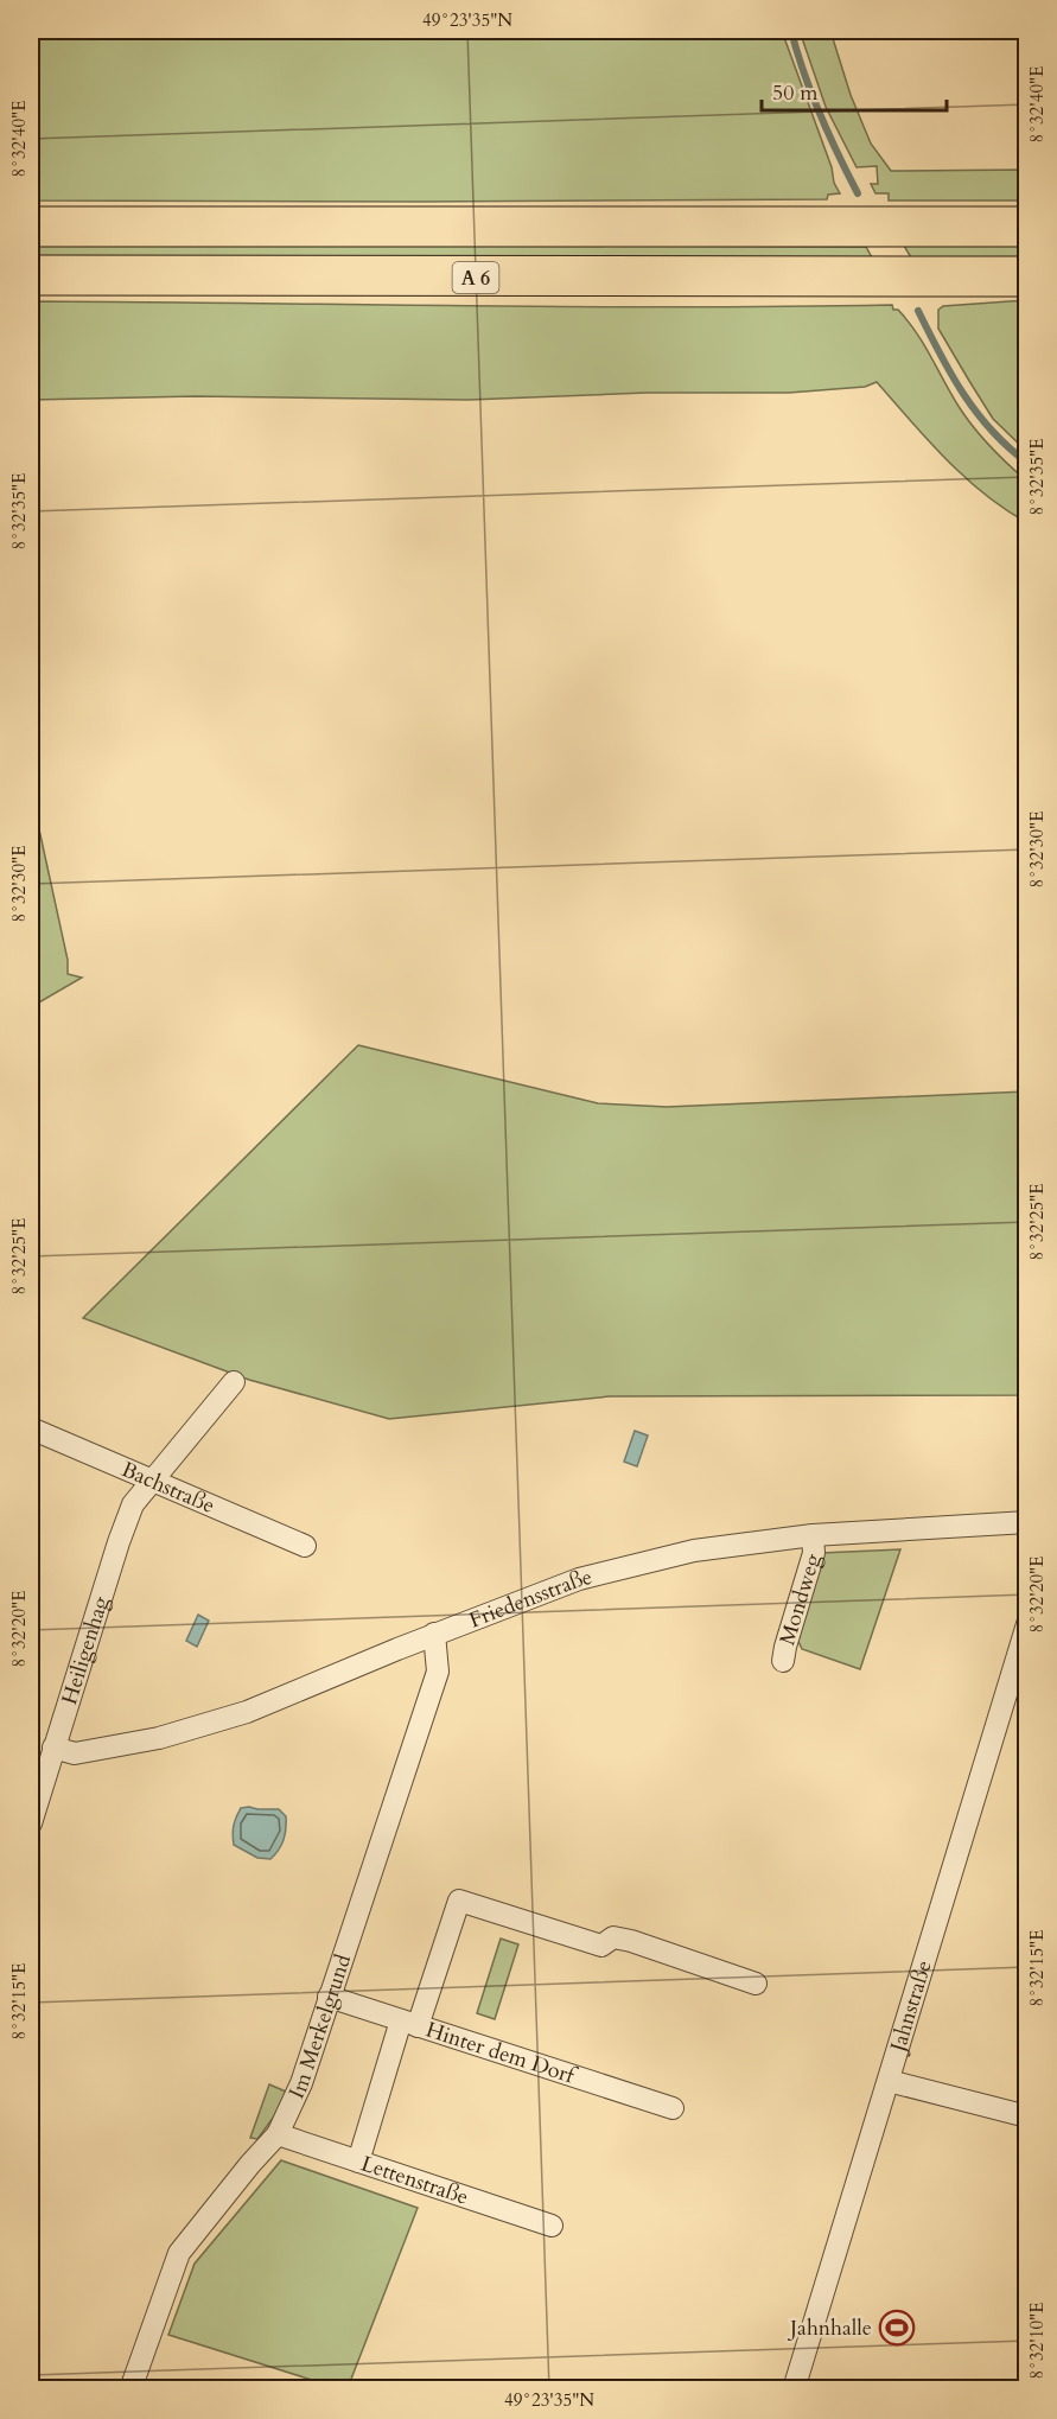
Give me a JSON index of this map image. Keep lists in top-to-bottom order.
{
  "streets": {
    "highway": ["A 6"],
    "street": [
      "Bachstraße",
      "Mondweg",
      "Friedensstraße",
      "Heiligenhag",
      "Jahnstraße",
      "Im Merkelgrund",
      "Hinter dem Dorf",
      "Lettenstraße"
    ]
  },
  "crossings": [
    ["Bachstraße", "Heiligenhag"],
    ["Mondweg", "Friedensstraße"],
    ["Friedensstraße", "Heiligenhag"],
    ["Friedensstraße", "Im Merkelgrund"],
    ["Im Merkelgrund", "Hinter dem Dorf"],
    ["Im Merkelgrund", "Lettenstraße"]
  ],
  "places": {
    "sports": ["Jahnhalle"]
  },
  "scale_bar": "50 m",
  "coordinates": [
    "49°23'35\"N",
    "8°32'40\"E",
    "8°32'35\"E",
    "8°32'30\"E",
    "8°32'25\"E",
    "8°32'20\"E",
    "8°32'15\"E",
    "8°32'10\"E"
  ]
}
